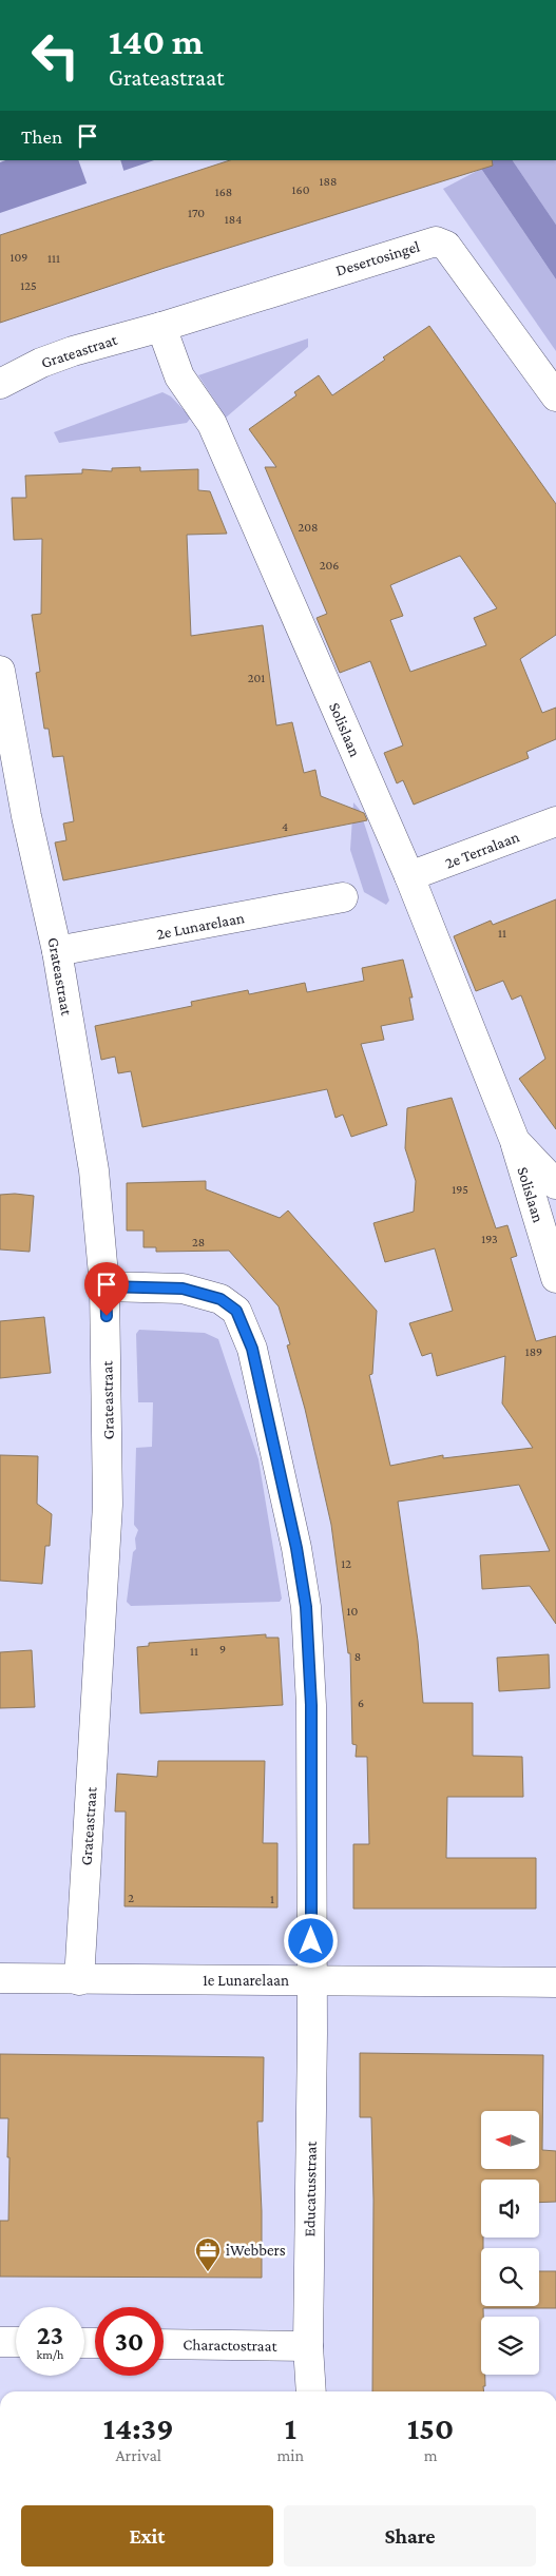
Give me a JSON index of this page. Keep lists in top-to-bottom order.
{
  "streets": {
    "street": [
      "Desertosingel",
      "Grateastraat",
      "Solislaan",
      "2e Terralaan",
      "2e Lunarelaan",
      "1e Lunarelaan",
      "Educatusstraat",
      "Charactostraat"
    ]
  },
  "crossings": [
    ["Desertosingel", "Grateastraat"],
    ["Desertosingel", "Solislaan"],
    ["Grateastraat", "Solislaan"],
    ["Grateastraat", "2e Lunarelaan"],
    ["Grateastraat", "1e Lunarelaan"],
    ["Grateastraat", "Educatusstraat"],
    ["Solislaan", "2e Terralaan"],
    ["1e Lunarelaan", "Educatusstraat"],
    ["Educatusstraat", "Charactostraat"]
  ],
  "places": {
    "office": ["iWebbers"]
  },
  "house_numbers": [
    "188",
    "160",
    "168",
    "170",
    "184",
    "109",
    "111",
    "125",
    "208",
    "206",
    "201",
    "4",
    "11",
    "195",
    "193",
    "28",
    "189",
    "12",
    "10",
    "9",
    "11",
    "8",
    "6",
    "2",
    "1"
  ],
  "north": "left",
  "page": {
    "turn": ["140 m", "Grateastraat"],
    "then": "Then",
    "speed": "23 km/h",
    "limit": "30",
    "eta": [
      "14:39",
      "Arrival",
      "1",
      "min",
      "150",
      "m"
    ],
    "buttons": ["Exit", "Share"]
  }
}
